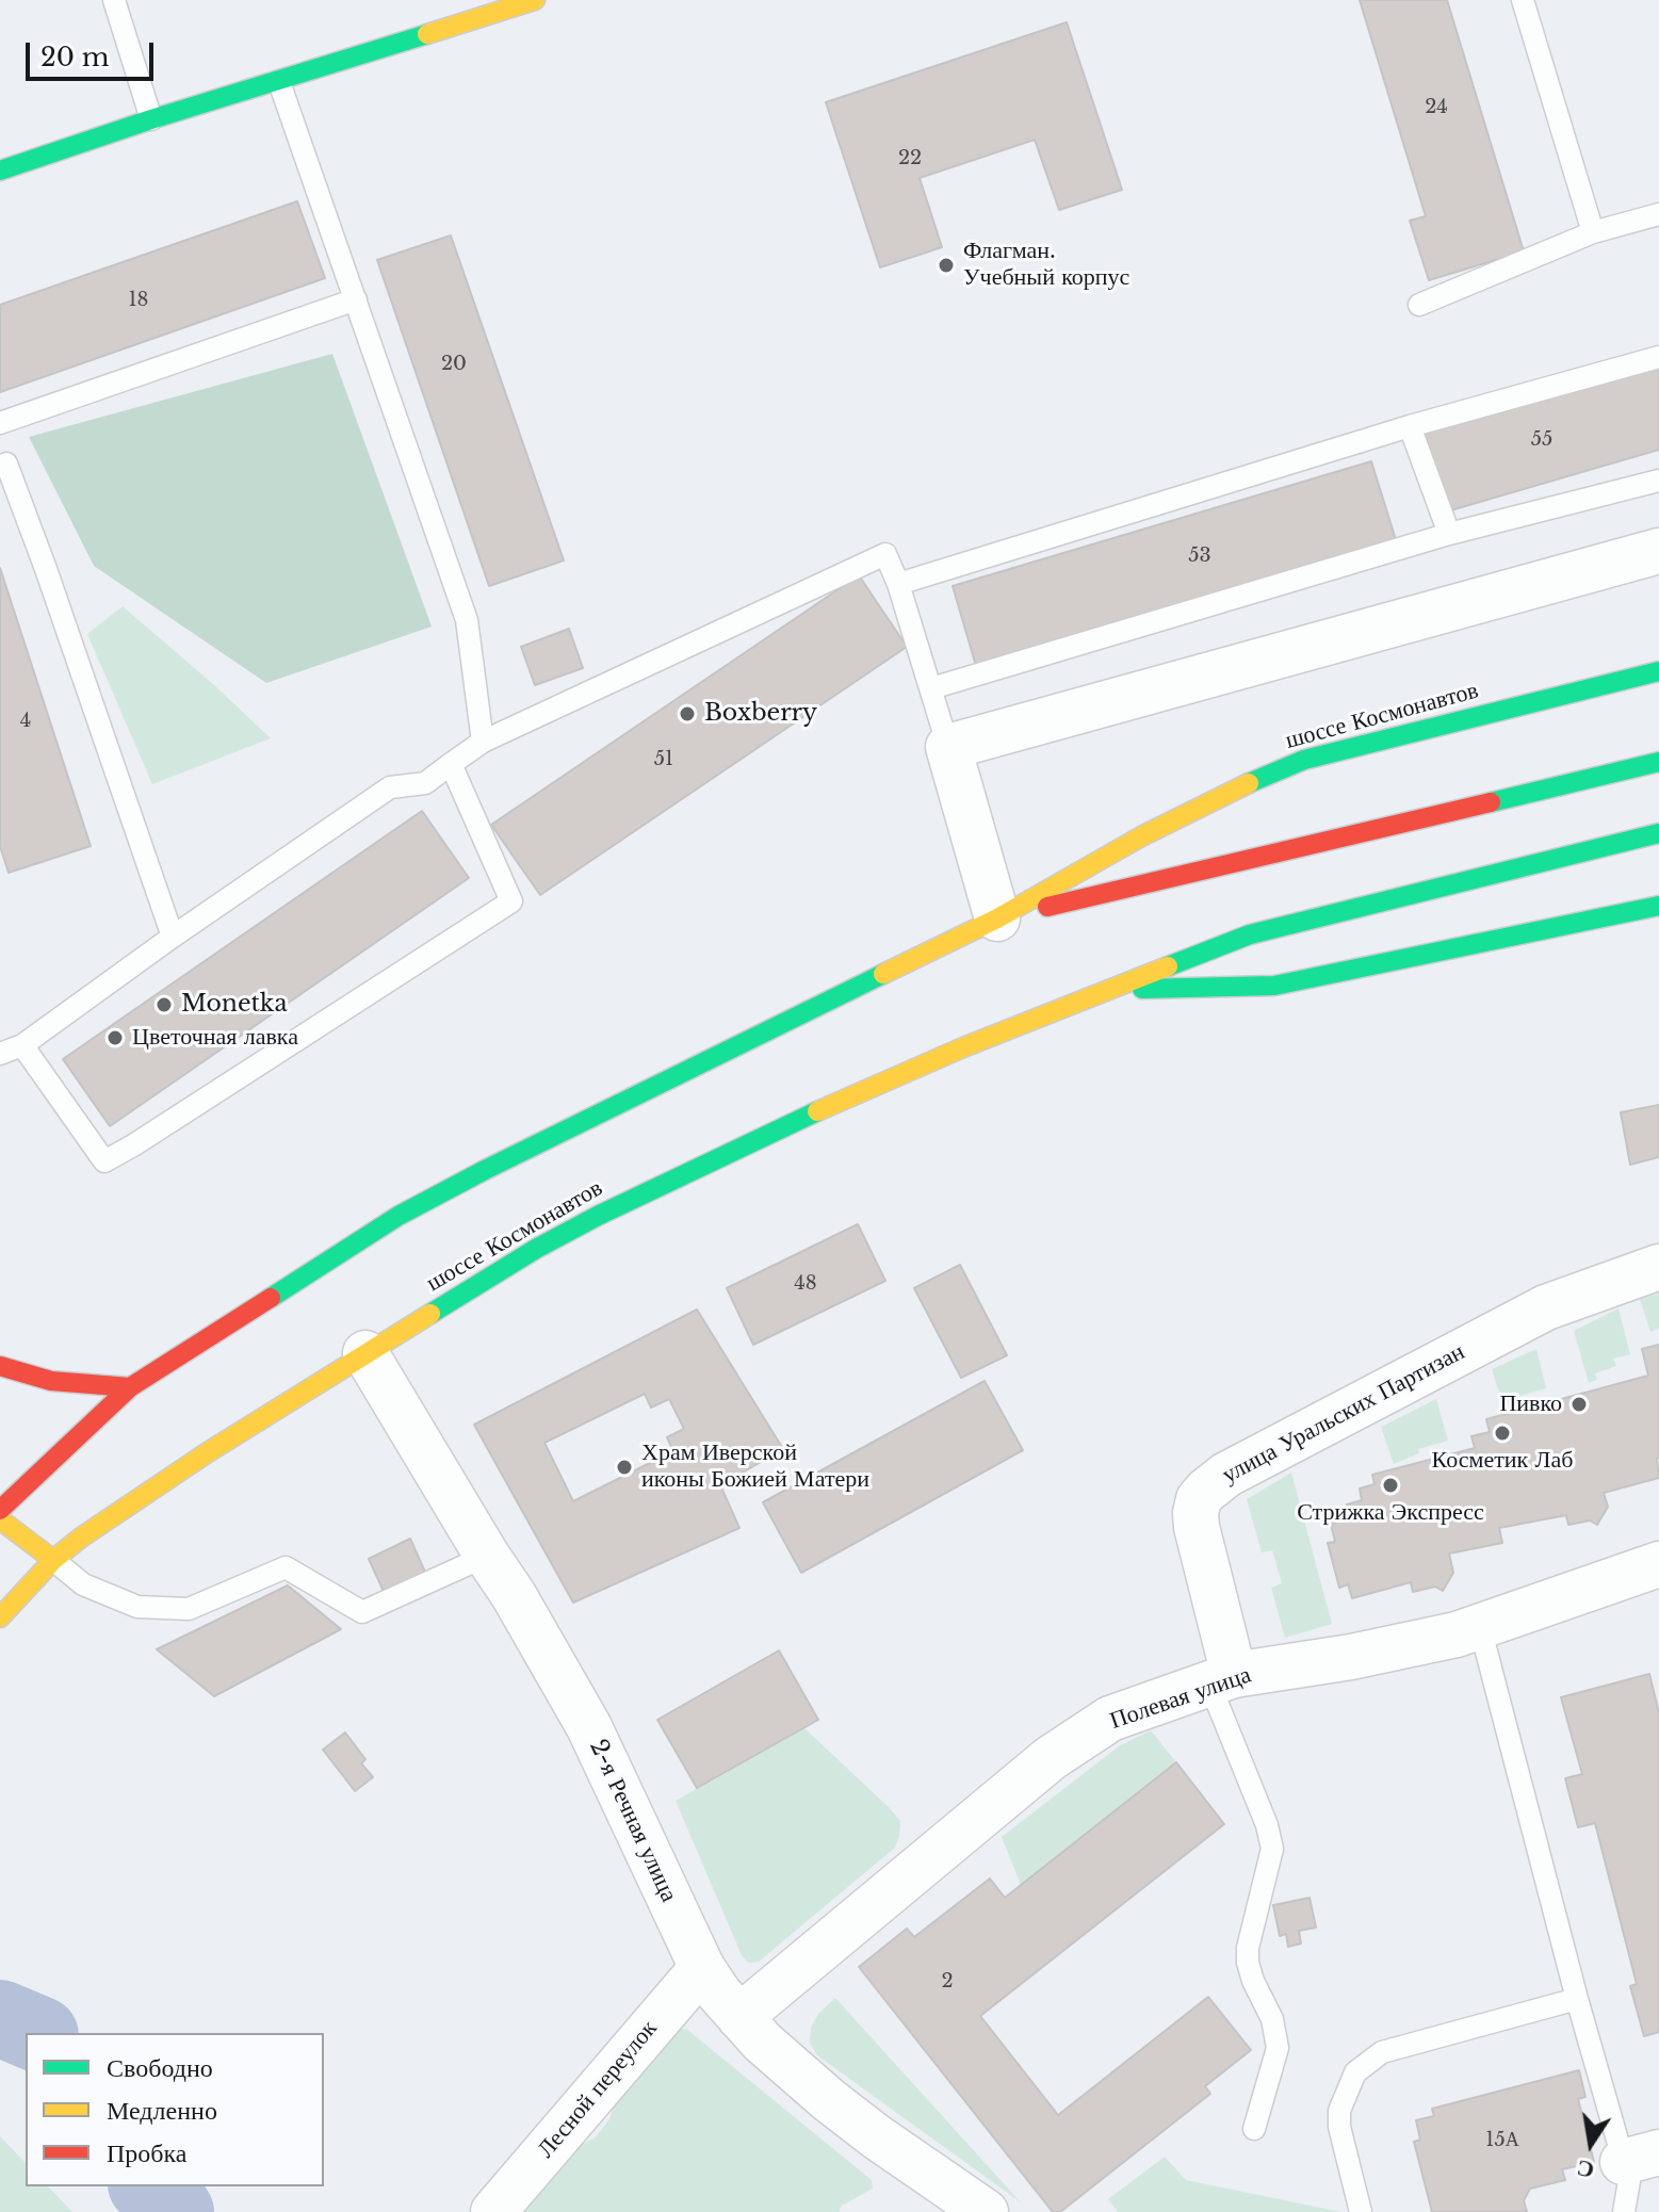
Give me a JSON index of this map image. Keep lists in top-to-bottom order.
{
  "streets": {
    "main road": ["шоссе Космонавтов"],
    "street": [
      "улица Уральских Партизан",
      "Полевая улица",
      "2-я Речная улица",
      "Лесной переулок"
    ]
  },
  "crossings": [
    ["шоссе Космонавтов", "2-я Речная улица"],
    ["улица Уральских Партизан", "Полевая улица"],
    ["Полевая улица", "2-я Речная улица"],
    ["2-я Речная улица", "Лесной переулок"]
  ],
  "places": [
    "Флагман. Учебный корпус",
    "Boxberry",
    "Monetka",
    "Цветочная лавка",
    "Пивко",
    "Косметик Лаб",
    "Храм Иверской иконы Божией Матери",
    "Стрижка Экспресс"
  ],
  "house_numbers": [
    "24",
    "22",
    "18",
    "20",
    "55",
    "53",
    "4",
    "51",
    "48",
    "2",
    "15А"
  ],
  "legend": ["Свободно", "Медленно", "Пробка"],
  "scale_bar": "20 m",
  "north": "bottom"
}
